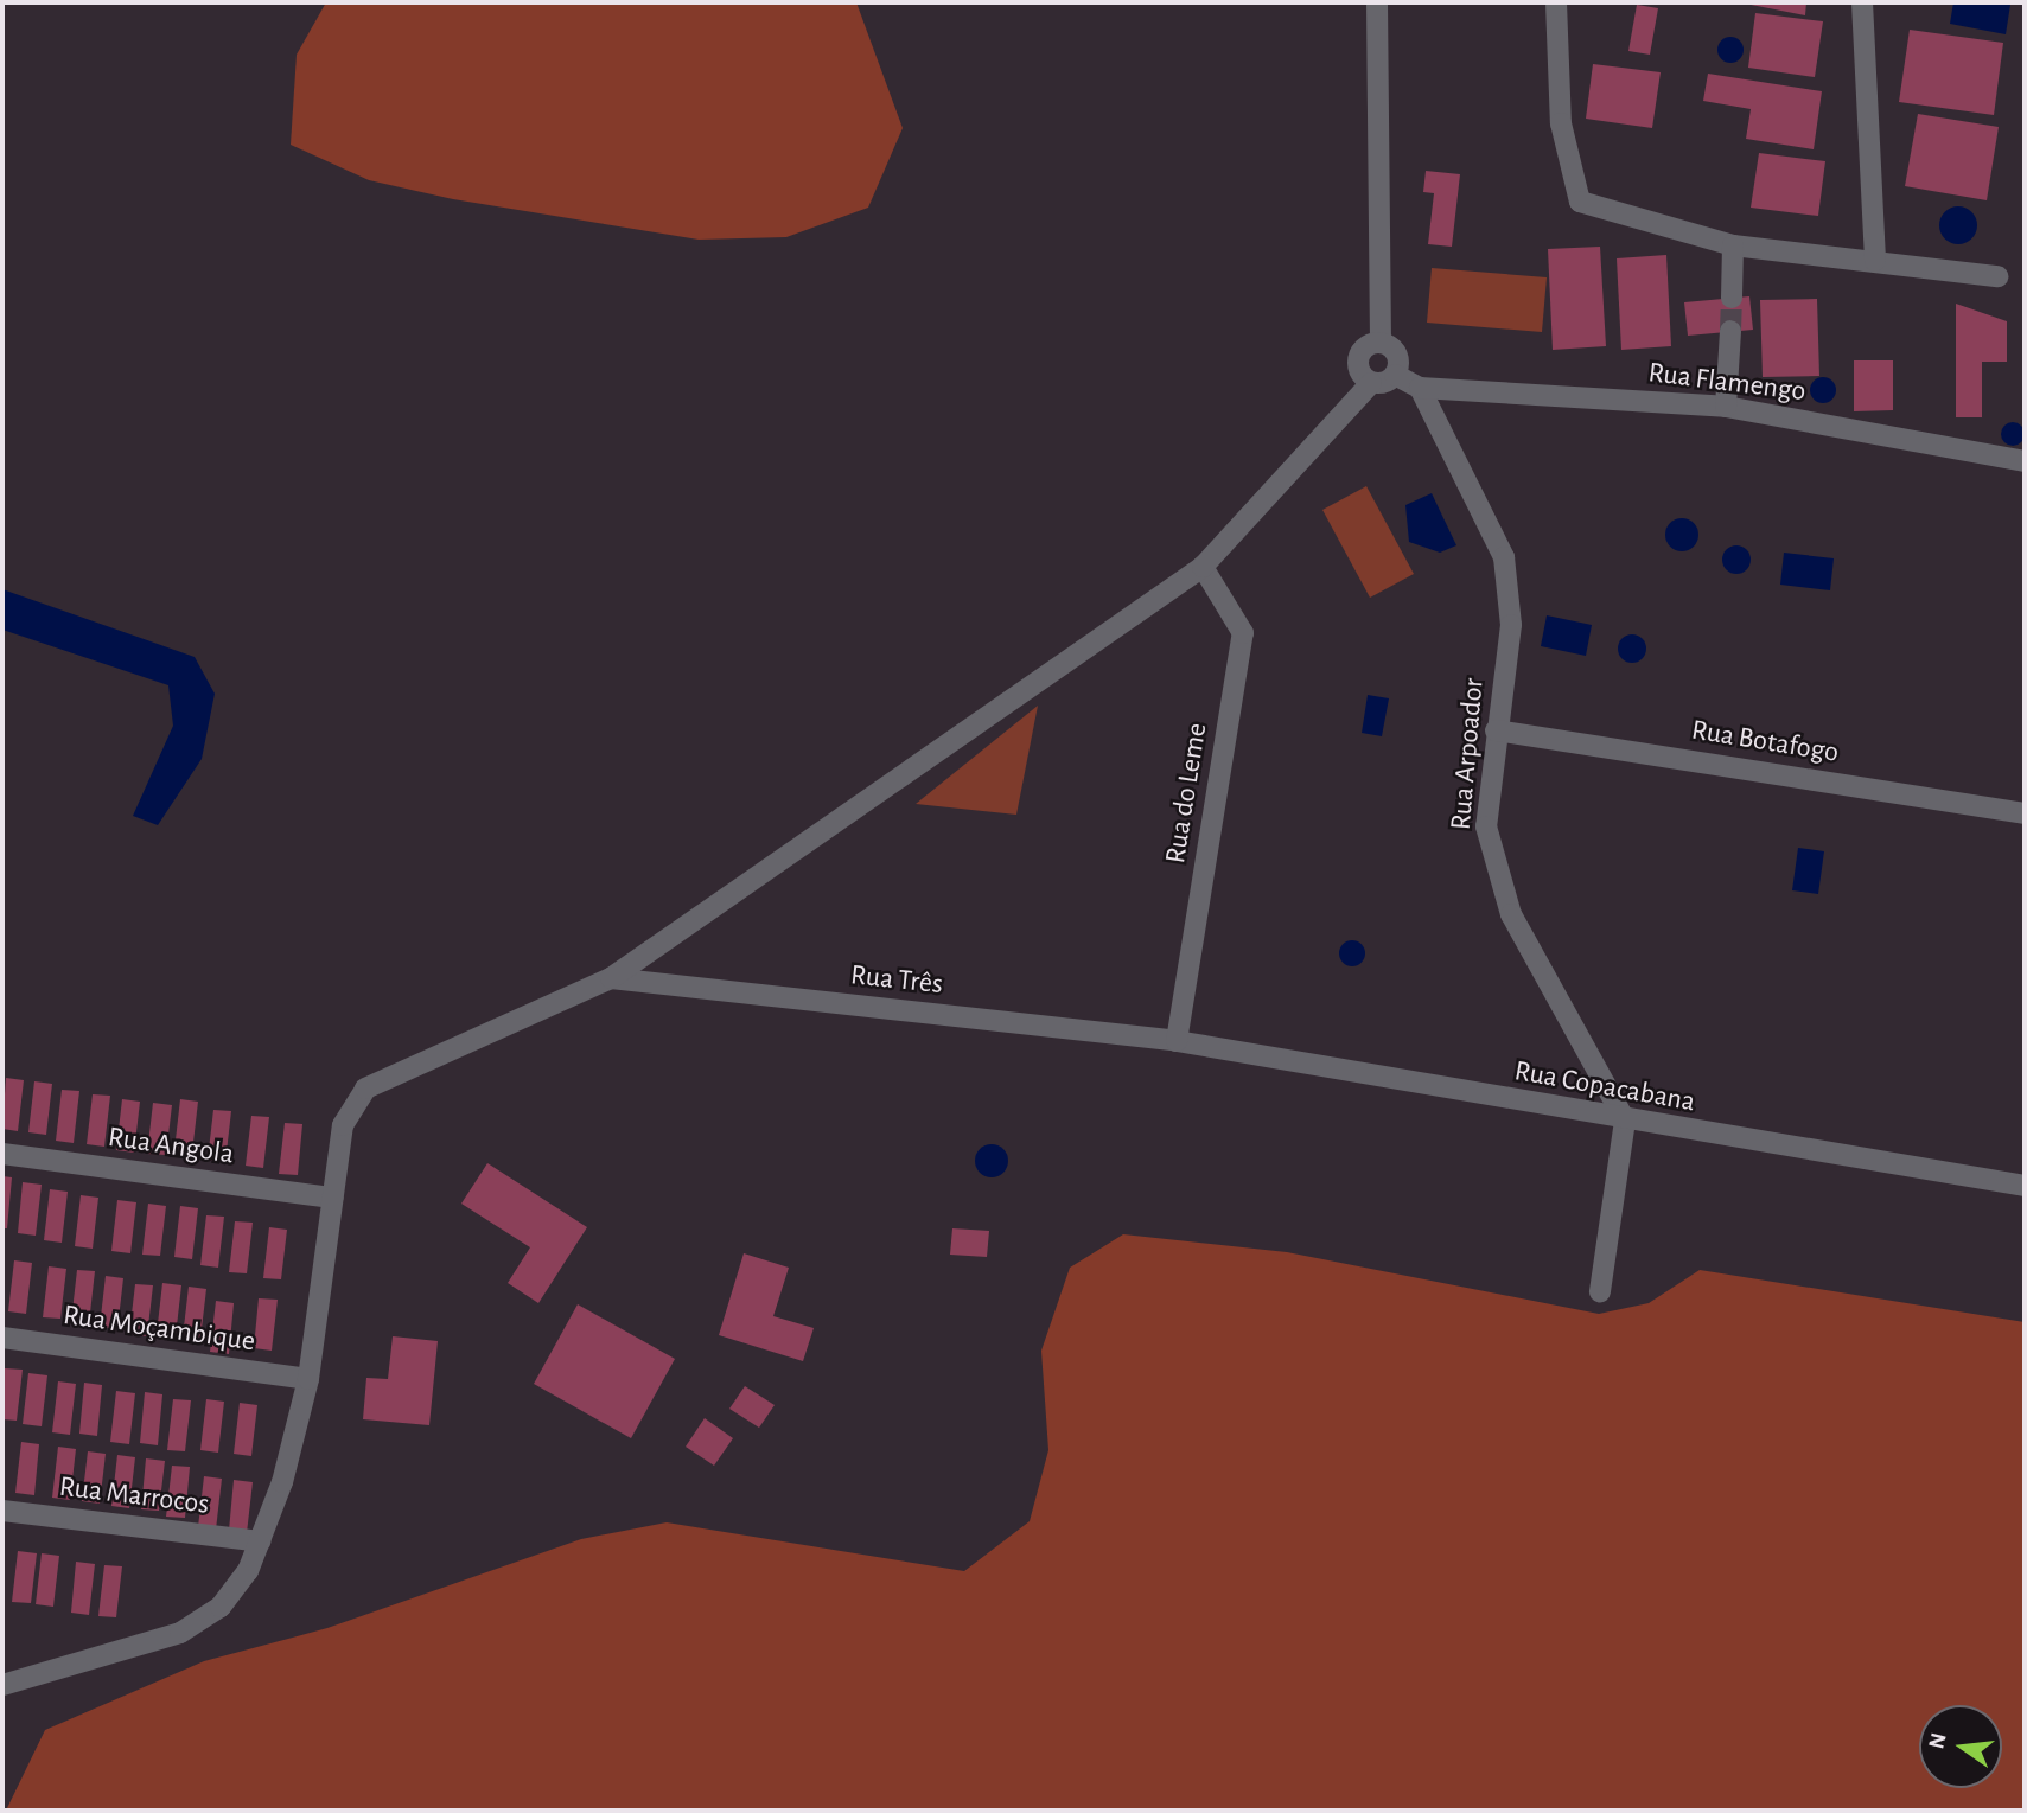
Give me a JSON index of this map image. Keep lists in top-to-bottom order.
{
  "streets": {
    "street": [
      "Rua Flamengo",
      "Rua Botafogo",
      "Rua Arpoador",
      "Rua do Leme",
      "Rua Três",
      "Rua Copacabana",
      "Rua Angola",
      "Rua Moçambique",
      "Rua Marrocos"
    ]
  },
  "crossings": [
    ["Rua Flamengo", "Rua Arpoador"],
    ["Rua Botafogo", "Rua Arpoador"],
    ["Rua Arpoador", "Rua Copacabana"],
    ["Rua do Leme", "Rua Três"],
    ["Rua do Leme", "Rua Copacabana"],
    ["Rua Três", "Rua Copacabana"]
  ],
  "north": "left"
}
